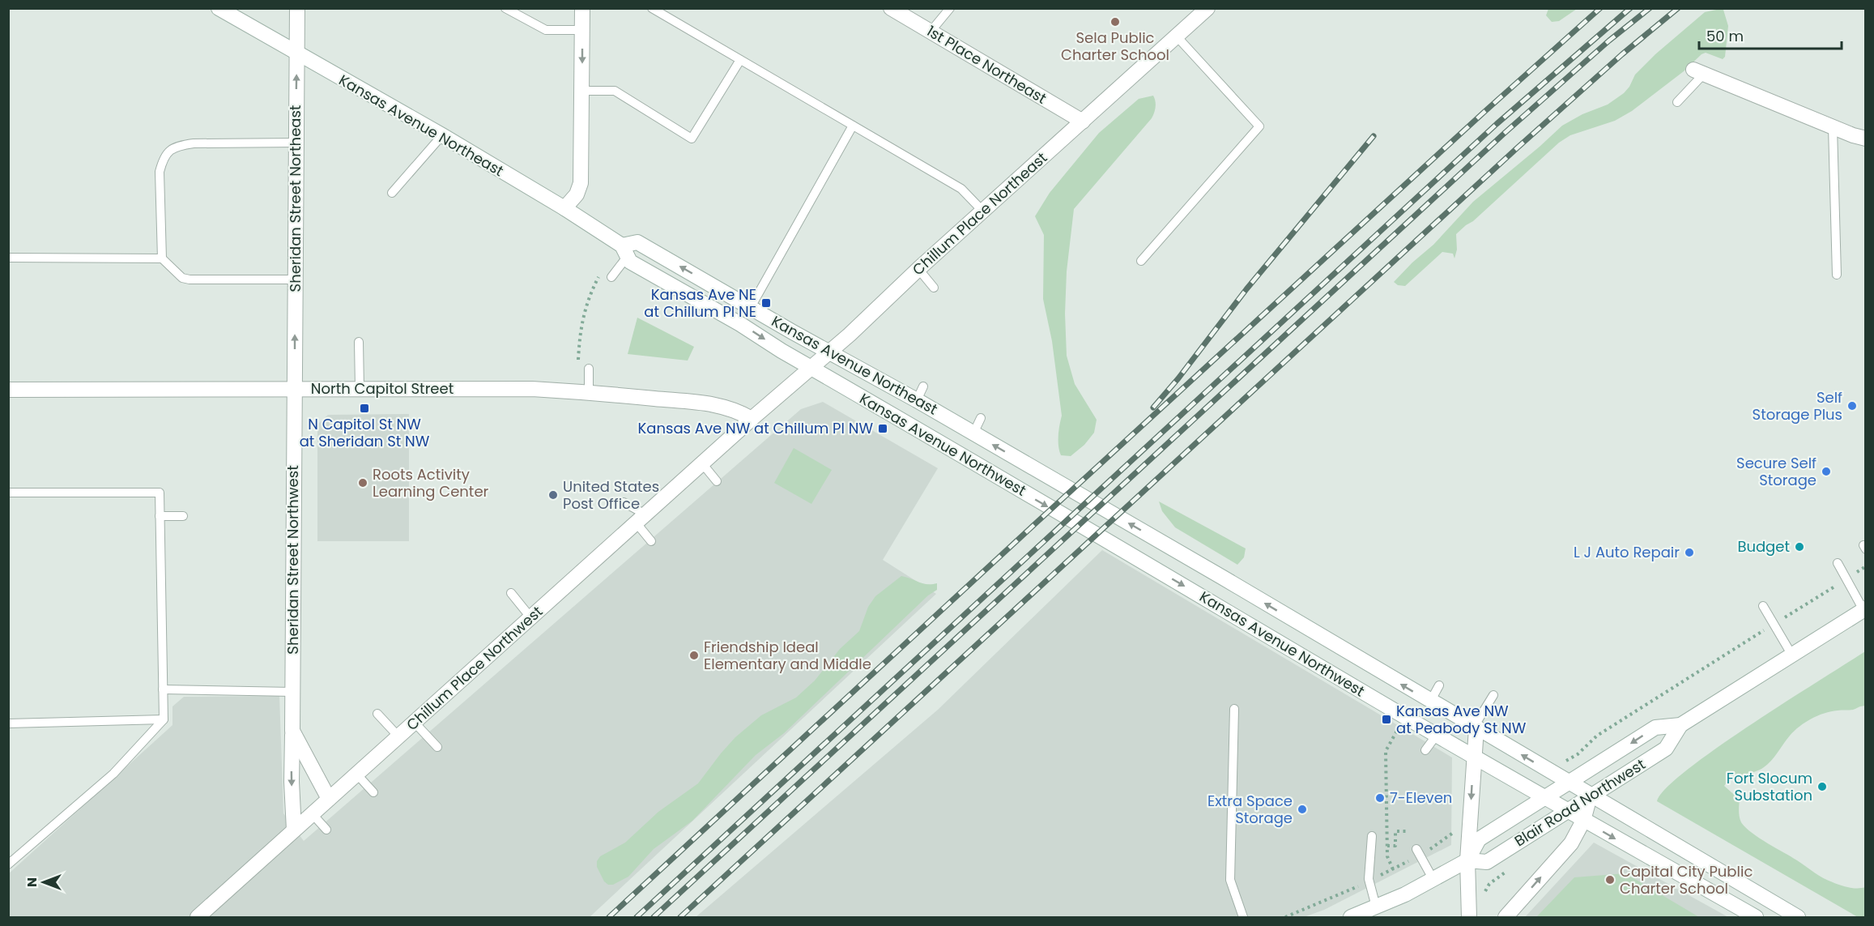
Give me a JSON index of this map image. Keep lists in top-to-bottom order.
{
  "streets": {
    "street": [
      "1st Place Northeast",
      "Kansas Avenue Northeast",
      "Sheridan Street Northeast",
      "Chillum Place Northeast",
      "North Capitol Street",
      "Kansas Avenue Northwest",
      "Sheridan Street Northwest",
      "Chillum Place Northwest",
      "Blair Road Northwest"
    ]
  },
  "crossings": [
    ["1st Place Northeast", "Chillum Place Northeast"],
    ["Kansas Avenue Northeast", "Sheridan Street Northeast"],
    ["Kansas Avenue Northeast", "Chillum Place Northeast"],
    ["Kansas Avenue Northeast", "Kansas Avenue Northwest"],
    ["Sheridan Street Northeast", "North Capitol Street"],
    ["Sheridan Street Northeast", "Sheridan Street Northwest"],
    ["Chillum Place Northeast", "North Capitol Street"],
    ["Chillum Place Northeast", "Kansas Avenue Northwest"],
    ["Chillum Place Northeast", "Chillum Place Northwest"],
    ["North Capitol Street", "Sheridan Street Northwest"],
    ["North Capitol Street", "Chillum Place Northwest"],
    ["Kansas Avenue Northwest", "Blair Road Northwest"],
    ["Sheridan Street Northwest", "Chillum Place Northwest"]
  ],
  "one_way": ["Sheridan Street Northeast"],
  "places": {
    "other": [
      "Sela Public Charter School",
      "Self Storage Plus",
      "Secure Self Storage",
      "Roots Activity Learning Center",
      "United States Post Office",
      "Budget",
      "L J Auto Repair",
      "Friendship Ideal Elementary and Middle",
      "Fort Slocum Substation",
      "7-Eleven",
      "Extra Space Storage",
      "Capital City Public Charter School"
    ],
    "transit": [
      "Kansas Ave NE at Chillum Pl NE",
      "N Capitol St NW at Sheridan St NW",
      "Kansas Ave NW at Chillum Pl NW",
      "Kansas Ave NW at Peabody St NW"
    ]
  },
  "scale_bar": "50 m",
  "north": "left"
}
